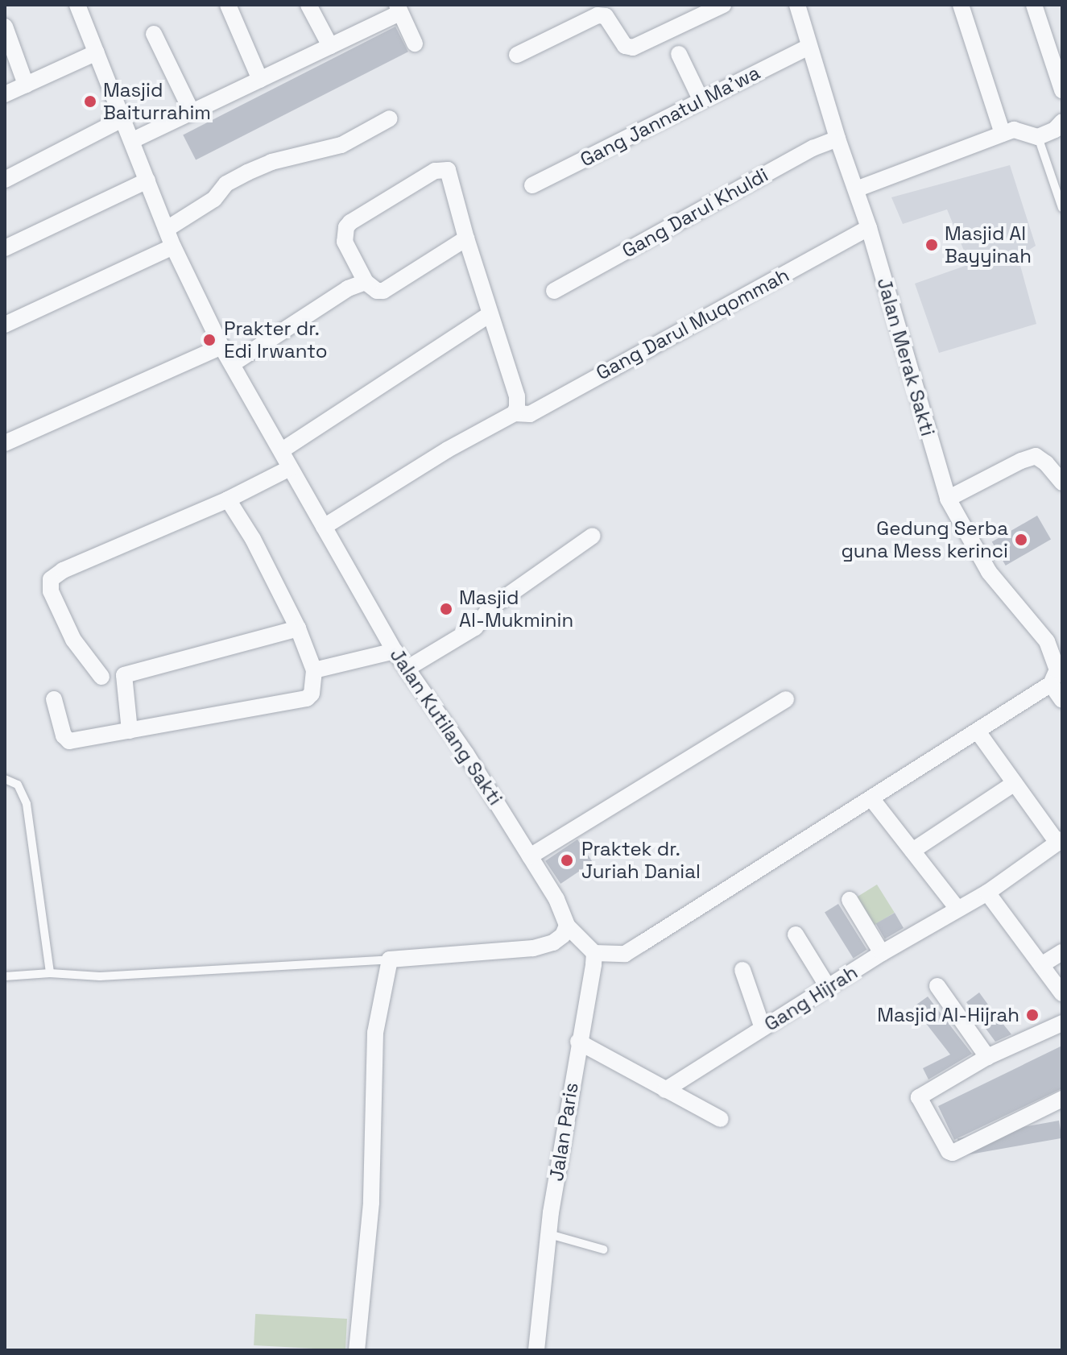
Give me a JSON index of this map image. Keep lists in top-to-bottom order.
{
  "streets": {
    "street": [
      "Gang Jannatul Ma'wa",
      "Gang Darul Khuldi",
      "Gang Darul Muqommah",
      "Jalan Merak Sakti",
      "Jalan Kutilang Sakti",
      "Gang Hijrah",
      "Jalan Paris"
    ]
  },
  "crossings": [
    ["Gang Jannatul Ma'wa", "Jalan Merak Sakti"],
    ["Gang Darul Khuldi", "Jalan Merak Sakti"],
    ["Gang Darul Muqommah", "Jalan Merak Sakti"],
    ["Gang Darul Muqommah", "Jalan Kutilang Sakti"]
  ],
  "places": [
    "Masjid Baiturrahim",
    "Masjid Al Bayyinah",
    "Prakter dr. Edi Irwanto",
    "Gedung Serba guna Mess kerinci",
    "Masjid Al-Mukminin",
    "Praktek dr. Juriah Danial",
    "Masjid Al-Hijrah"
  ]
}
